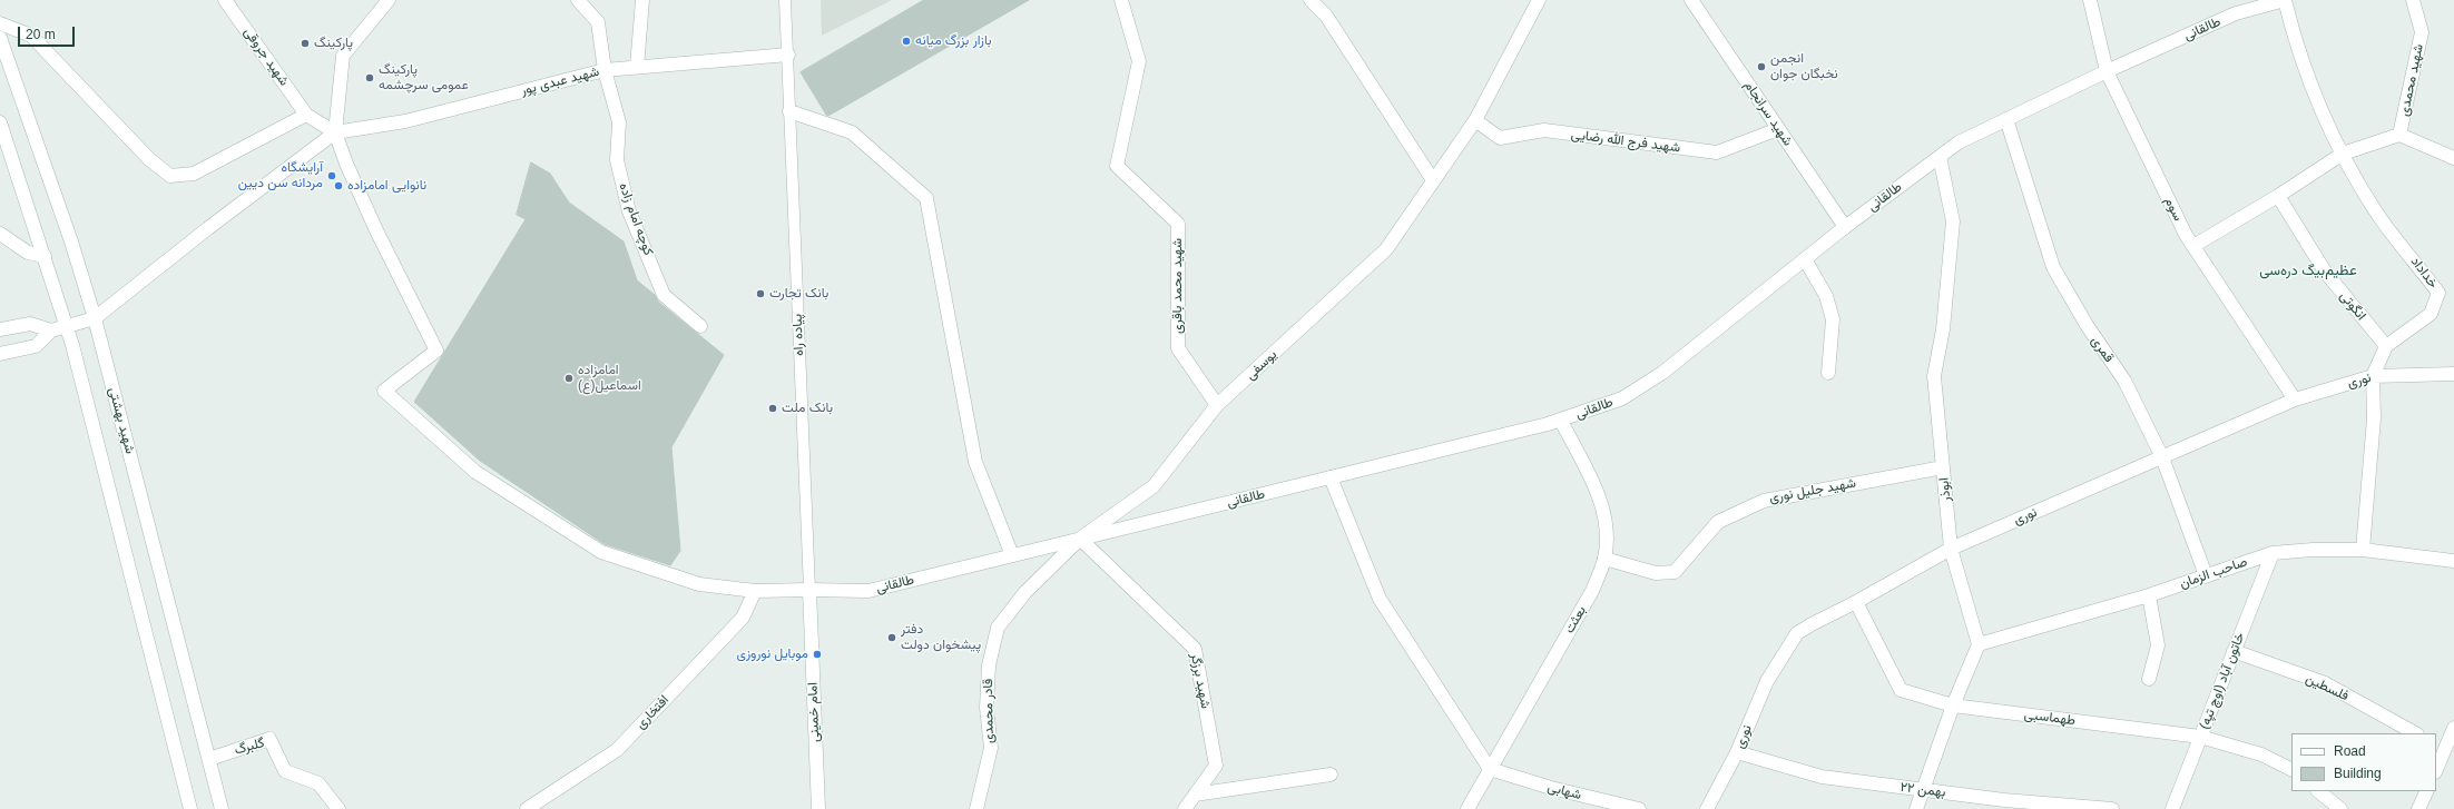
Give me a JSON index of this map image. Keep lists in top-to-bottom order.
{
  "streets": {
    "street": [
      "طالقانی",
      "شهید جروقی",
      "شهید محمدی",
      "شهید عبدی پور",
      "شهید سرانجام",
      "شهید فرج الله رضایی",
      "سوم",
      "کوچه امام زاده",
      "خداداد",
      "شهید محمد باقری",
      "انگوتی",
      "پیاده راه",
      "قمری",
      "یوسفی",
      "نوری",
      "شهید بهشتی",
      "ابوذر",
      "شهید جلیل نوری",
      "صاحب الزمان",
      "بعثت",
      "شهید برزگر",
      "خاتون آباد (اوچ تپه)",
      "فلسطین",
      "قادر محمدی",
      "افتخاری",
      "امام خمینی",
      "طهماسبی",
      "گلبرگ",
      "۲۲ بهمن",
      "شهابی"
    ]
  },
  "crossings": [
    ["طالقانی", "شهید عبدی پور"],
    ["طالقانی", "شهید سرانجام"],
    ["طالقانی", "سوم"],
    ["طالقانی", "خداداد"],
    ["طالقانی", "پیاده راه"],
    ["طالقانی", "قمری"],
    ["طالقانی", "یوسفی"],
    ["طالقانی", "ابوذر"],
    ["طالقانی", "بعثت"],
    ["طالقانی", "شهید برزگر"],
    ["طالقانی", "قادر محمدی"],
    ["طالقانی", "افتخاری"],
    ["طالقانی", "امام خمینی"],
    ["شهید عبدی پور", "کوچه امام زاده"],
    ["شهید عبدی پور", "پیاده راه"],
    ["شهید سرانجام", "شهید فرج الله رضایی"],
    ["شهید فرج الله رضایی", "یوسفی"],
    ["سوم", "نوری"],
    ["خداداد", "انگوتی"],
    ["خداداد", "نوری"],
    ["خداداد", "صاحب الزمان"],
    ["شهید محمد باقری", "یوسفی"],
    ["پیاده راه", "امام خمینی"],
    ["قمری", "نوری"],
    ["قمری", "صاحب الزمان"],
    ["یوسفی", "شهید برزگر"],
    ["یوسفی", "قادر محمدی"],
    ["نوری", "ابوذر"],
    ["نوری", "طهماسبی"],
    ["نوری", "۲۲ بهمن"],
    ["شهید بهشتی", "گلبرگ"],
    ["ابوذر", "شهید جلیل نوری"],
    ["ابوذر", "صاحب الزمان"],
    ["شهید جلیل نوری", "بعثت"],
    ["صاحب الزمان", "خاتون آباد (اوچ تپه)"],
    ["بعثت", "شهابی"],
    ["شهید برزگر", "قادر محمدی"],
    ["خاتون آباد (اوچ تپه)", "فلسطین"],
    ["خاتون آباد (اوچ تپه)", "طهماسبی"]
  ],
  "districts": ["عظیم‌بیگ دره‌سی"],
  "places": [
    "بازار بزرگ میانه",
    "پارکینگ",
    "انجمن نخبگان جوان",
    "پارکینگ عمومی سرچشمه",
    "آرایشگاه مردانه سن دیین",
    "نانوایی امامزاده",
    "بانک تجارت",
    "امامزاده اسماعیل(ع)",
    "بانک ملت",
    "دفتر پیشخوان دولت",
    "موبایل نوروزی"
  ],
  "legend": ["Road", "Building"],
  "scale_bar": "20 m"
}
